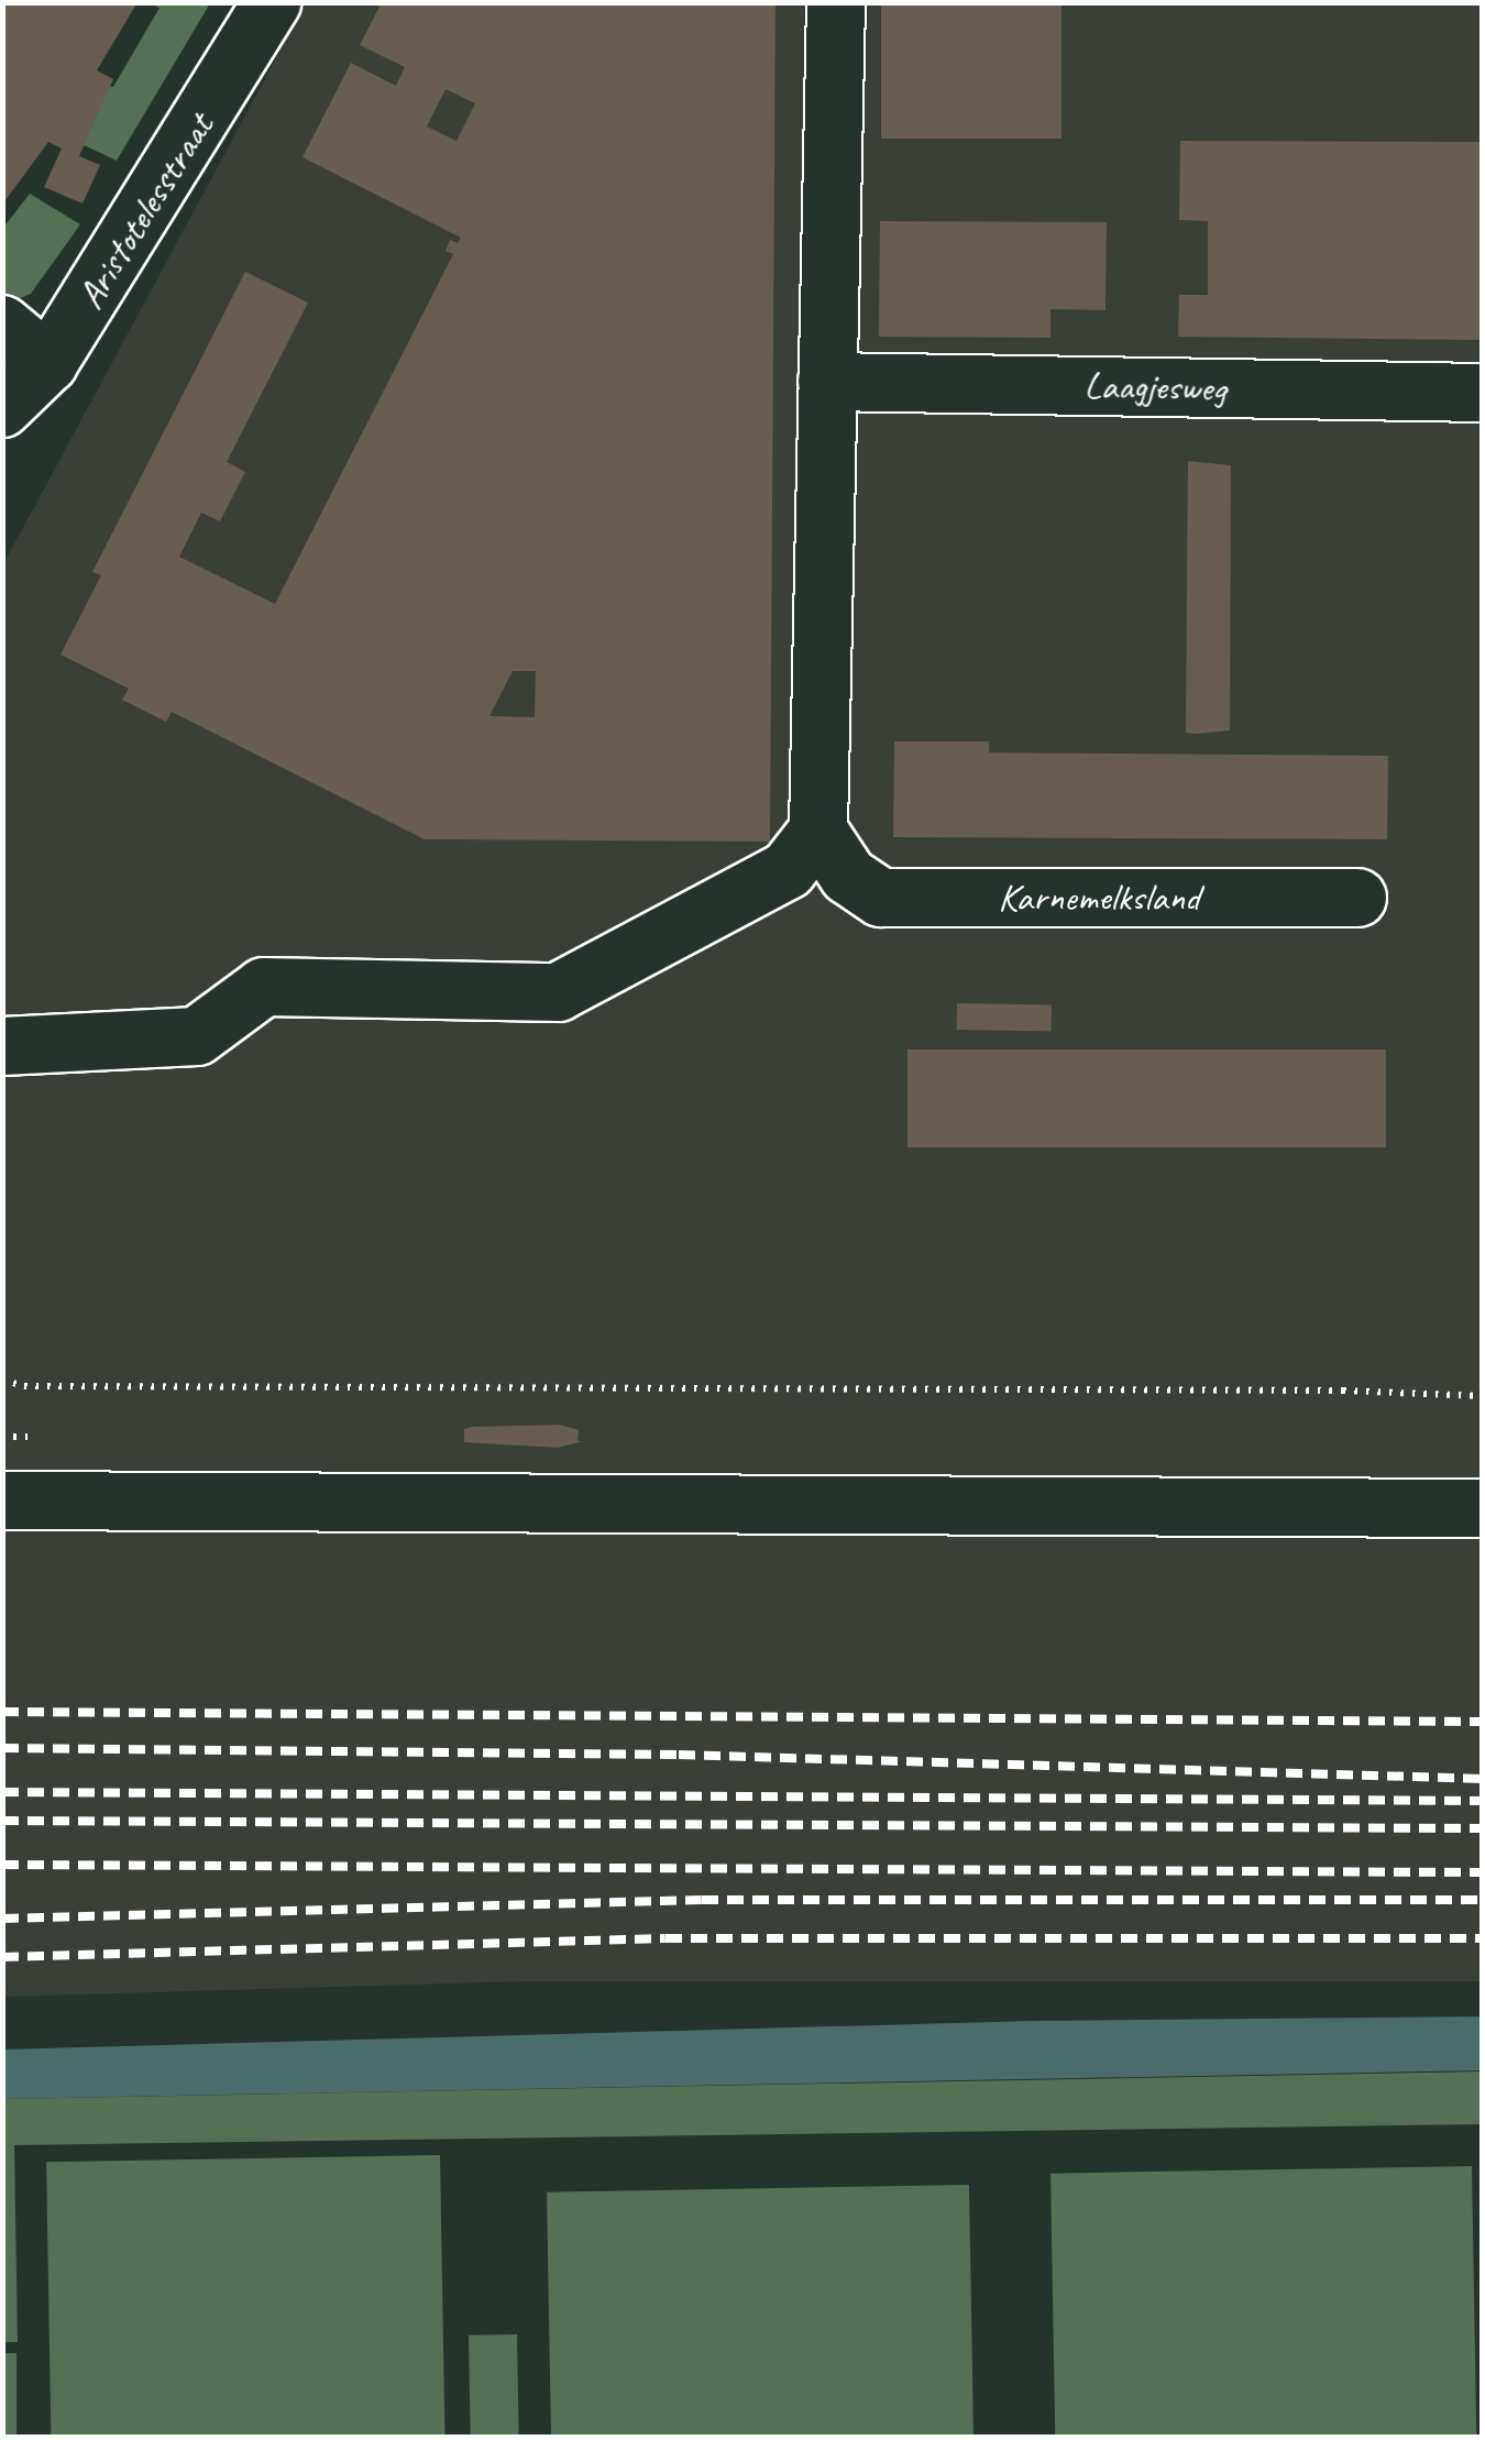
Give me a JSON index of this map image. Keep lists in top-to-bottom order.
{
  "streets": {
    "street": ["Aristotelesstraat", "Laagjesweg", "Karnemelksland"]
  }
}
